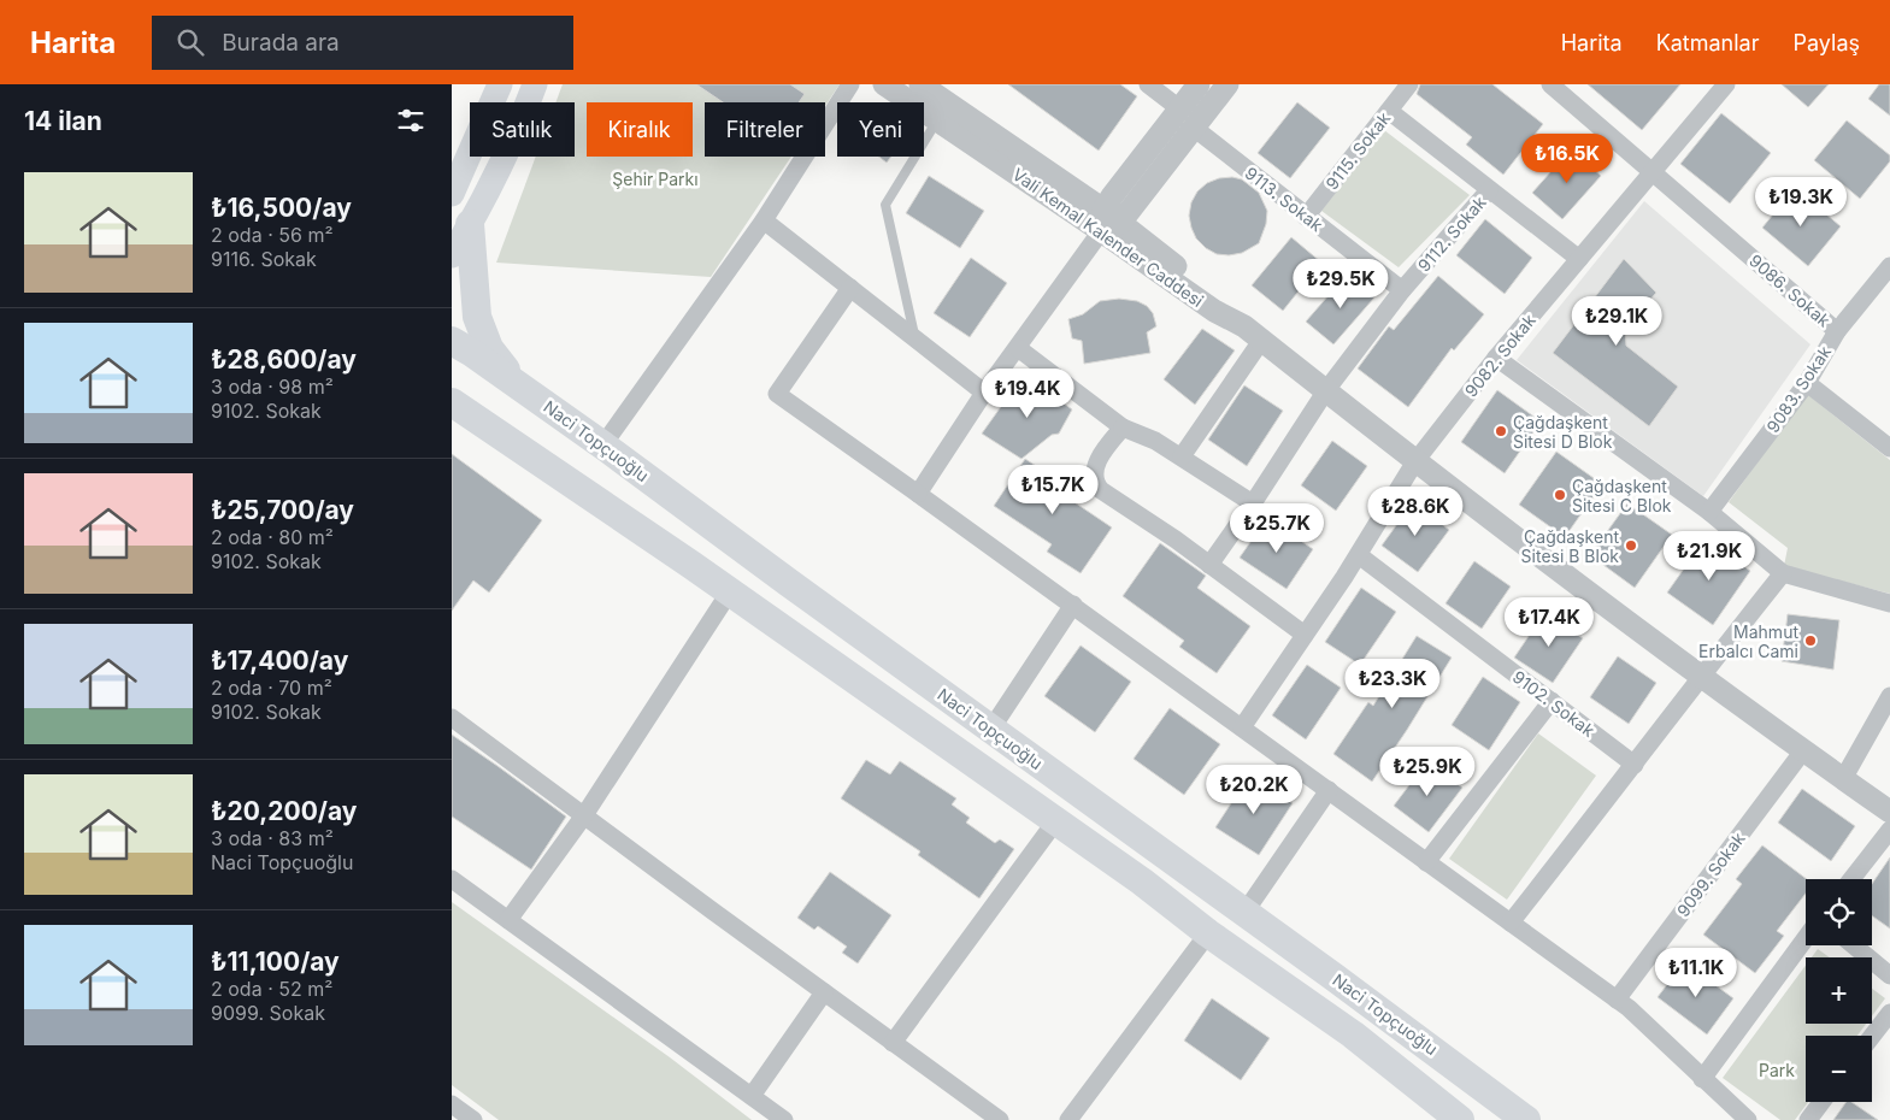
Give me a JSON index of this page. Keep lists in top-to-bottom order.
{
  "streets": {
    "main road": ["Naci Topçuoğlu"],
    "street": [
      "9115. Sokak",
      "9113. Sokak",
      "9112. Sokak",
      "Vali Kemal Kalender Caddesi",
      "9086. Sokak",
      "9082. Sokak",
      "9083. Sokak",
      "9102. Sokak",
      "9099. Sokak"
    ]
  },
  "crossings": [
    ["9115. Sokak", "9113. Sokak"],
    ["9113. Sokak", "9112. Sokak"],
    ["9112. Sokak", "Vali Kemal Kalender Caddesi"],
    ["Vali Kemal Kalender Caddesi", "9082. Sokak"],
    ["Vali Kemal Kalender Caddesi", "9099. Sokak"],
    ["9086. Sokak", "9082. Sokak"],
    ["9086. Sokak", "9083. Sokak"],
    ["9082. Sokak", "9102. Sokak"]
  ],
  "parks": ["Şehir Parkı", "Park"],
  "places": [
    "Çağdaşkent Sitesi D Blok",
    "Çağdaşkent Sitesi C Blok",
    "Çağdaşkent Sitesi B Blok",
    "Mahmut Erbalcı Cami"
  ],
  "page": {
    "header": "Harita",
    "search": "Burada ara",
    "nav": ["Harita", "Katmanlar", "Paylaş"],
    "heading": "14 ilan",
    "chip": [
      "Satılık",
      "Kiralık",
      "Filtreler",
      "Yeni"
    ],
    "price": [
      "₺16.5K",
      "₺19.3K",
      "₺29.5K",
      "₺29.1K",
      "₺19.4K",
      "₺15.7K",
      "₺28.6K",
      "₺25.7K",
      "₺21.9K",
      "₺17.4K",
      "₺23.3K",
      "₺25.9K",
      "₺20.2K",
      "₺11.1K"
    ],
    "list": [
      {
        "name": "₺16,500/ay",
        "note": "2 oda · 56 m² · 9116. Sokak"
      },
      {
        "name": "₺28,600/ay",
        "note": "3 oda · 98 m² · 9102. Sokak"
      },
      {
        "name": "₺25,700/ay",
        "note": "2 oda · 80 m² · 9102. Sokak"
      },
      {
        "name": "₺17,400/ay",
        "note": "2 oda · 70 m² · 9102. Sokak"
      },
      {
        "name": "₺20,200/ay",
        "note": "3 oda · 83 m² · Naci Topçuoğlu"
      },
      {
        "name": "₺11,100/ay",
        "note": "2 oda · 52 m² · 9099. Sokak"
      }
    ],
    "map_buttons": ["+", "−"]
  }
}
